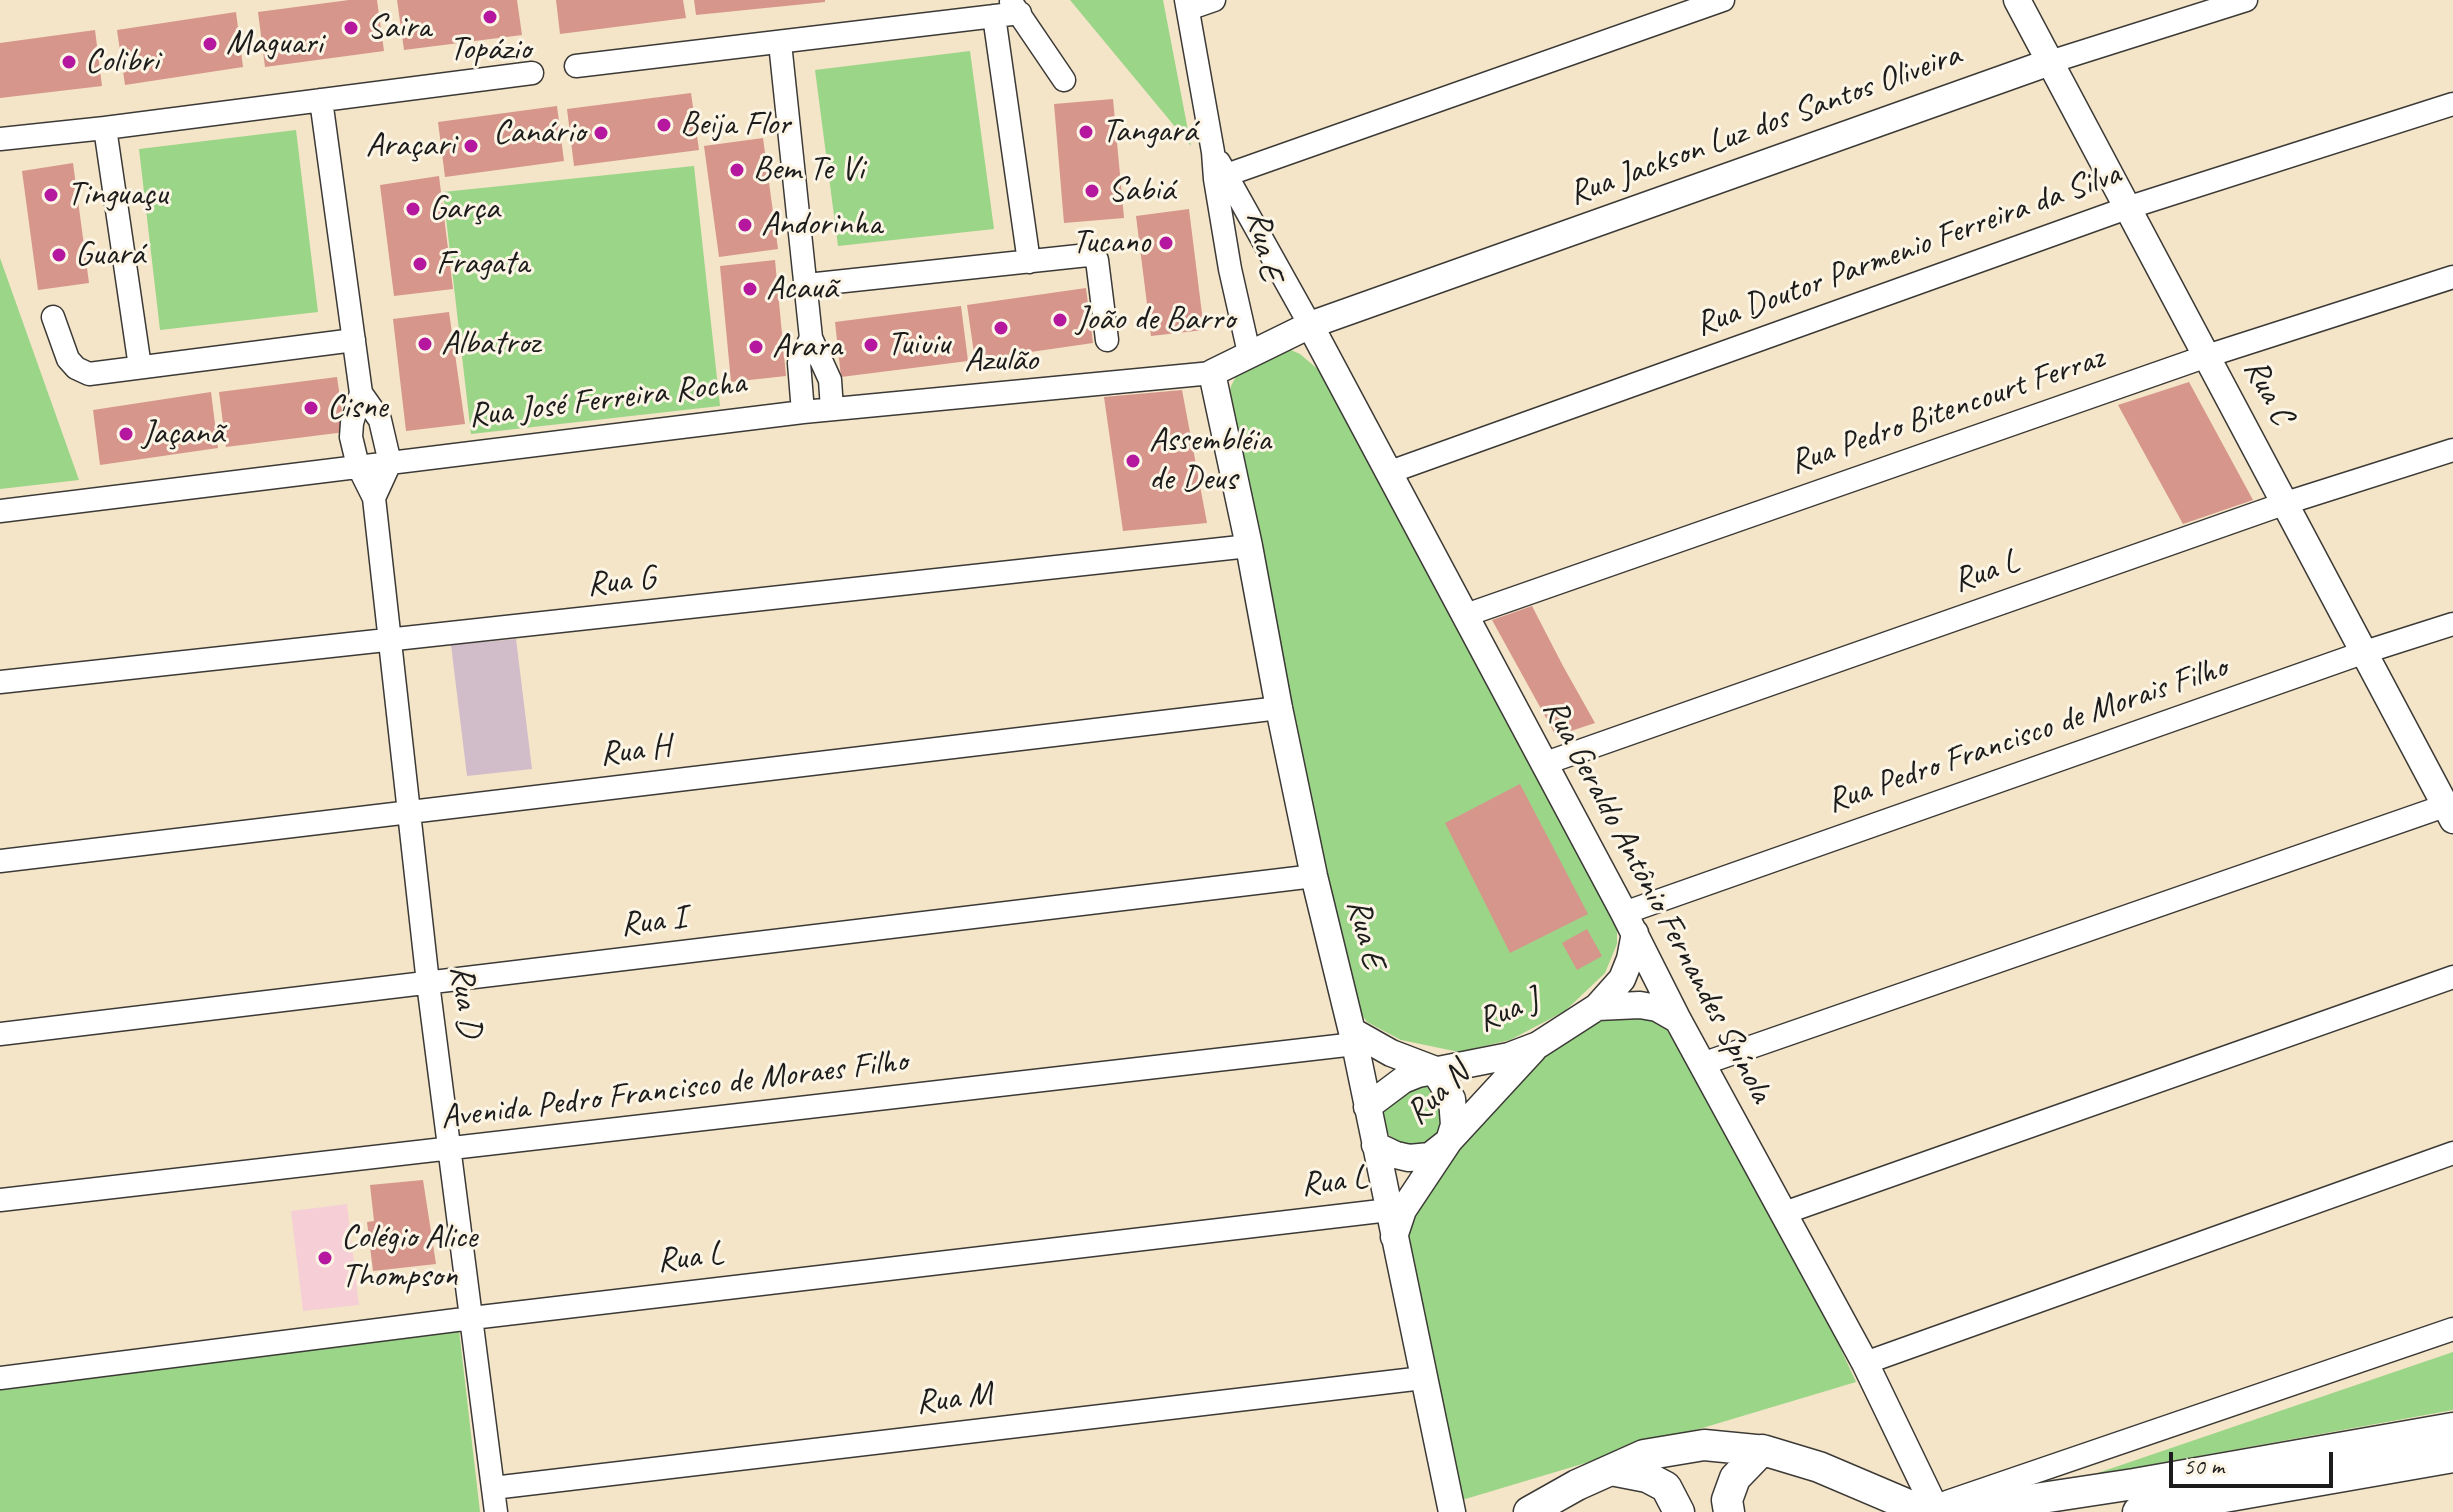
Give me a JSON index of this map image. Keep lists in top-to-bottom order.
{
  "streets": {
    "street": [
      "Rua Jackson Luz dos Santos Oliveira",
      "Rua E",
      "Rua Doutor Parmenio Ferreira da Silva",
      "Rua C",
      "Rua José Ferreira Rocha",
      "Rua Pedro Bitencourt Ferraz",
      "Rua L",
      "Rua G",
      "Rua Pedro Francisco de Morais Filho",
      "Rua H",
      "Rua Geraldo Antônio Fernandes Spínola",
      "Rua I",
      "Rua D",
      "Rua J",
      "Avenida Pedro Francisco de Moraes Filho",
      "Rua N",
      "Rua M"
    ]
  },
  "crossings": [
    ["Rua Jackson Luz dos Santos Oliveira", "Rua C"],
    ["Rua Jackson Luz dos Santos Oliveira", "Rua José Ferreira Rocha"],
    ["Rua Jackson Luz dos Santos Oliveira", "Rua Geraldo Antônio Fernandes Spínola"],
    ["Rua E", "Rua José Ferreira Rocha"],
    ["Rua E", "Rua L"],
    ["Rua E", "Rua G"],
    ["Rua E", "Rua H"],
    ["Rua E", "Rua I"],
    ["Rua E", "Rua J"],
    ["Rua E", "Avenida Pedro Francisco de Moraes Filho"],
    ["Rua E", "Rua N"],
    ["Rua E", "Rua M"],
    ["Rua Doutor Parmenio Ferreira da Silva", "Rua C"],
    ["Rua Doutor Parmenio Ferreira da Silva", "Rua Geraldo Antônio Fernandes Spínola"],
    ["Rua C", "Rua Pedro Bitencourt Ferraz"],
    ["Rua C", "Rua L"],
    ["Rua C", "Rua Pedro Francisco de Morais Filho"],
    ["Rua José Ferreira Rocha", "Rua Geraldo Antônio Fernandes Spínola"],
    ["Rua José Ferreira Rocha", "Rua D"],
    ["Rua Pedro Bitencourt Ferraz", "Rua Geraldo Antônio Fernandes Spínola"],
    ["Rua L", "Rua Geraldo Antônio Fernandes Spínola"],
    ["Rua L", "Rua D"],
    ["Rua G", "Rua D"],
    ["Rua Pedro Francisco de Morais Filho", "Rua Geraldo Antônio Fernandes Spínola"],
    ["Rua Pedro Francisco de Morais Filho", "Rua J"],
    ["Rua H", "Rua D"],
    ["Rua Geraldo Antônio Fernandes Spínola", "Rua J"],
    ["Rua I", "Rua D"],
    ["Rua D", "Avenida Pedro Francisco de Moraes Filho"],
    ["Rua D", "Rua M"],
    ["Rua J", "Rua N"]
  ],
  "places": [
    "Topázio",
    "Saira",
    "Maguari",
    "Colibri",
    "Beija Flor",
    "Tangará",
    "Canário",
    "Araçari",
    "Bem Te Vi",
    "Sabiá",
    "Tinguaçu",
    "Garça",
    "Andorinha",
    "Tucano",
    "Guará",
    "Fragata",
    "Acauã",
    "João de Barro",
    "Azulão",
    "Albatroz",
    "Tuiuiu",
    "Arara",
    "Cisne",
    "Jaçanã",
    "Assembléia de Deus",
    "Colégio Alice Thompson"
  ],
  "scale_bar": "50 m"
}
